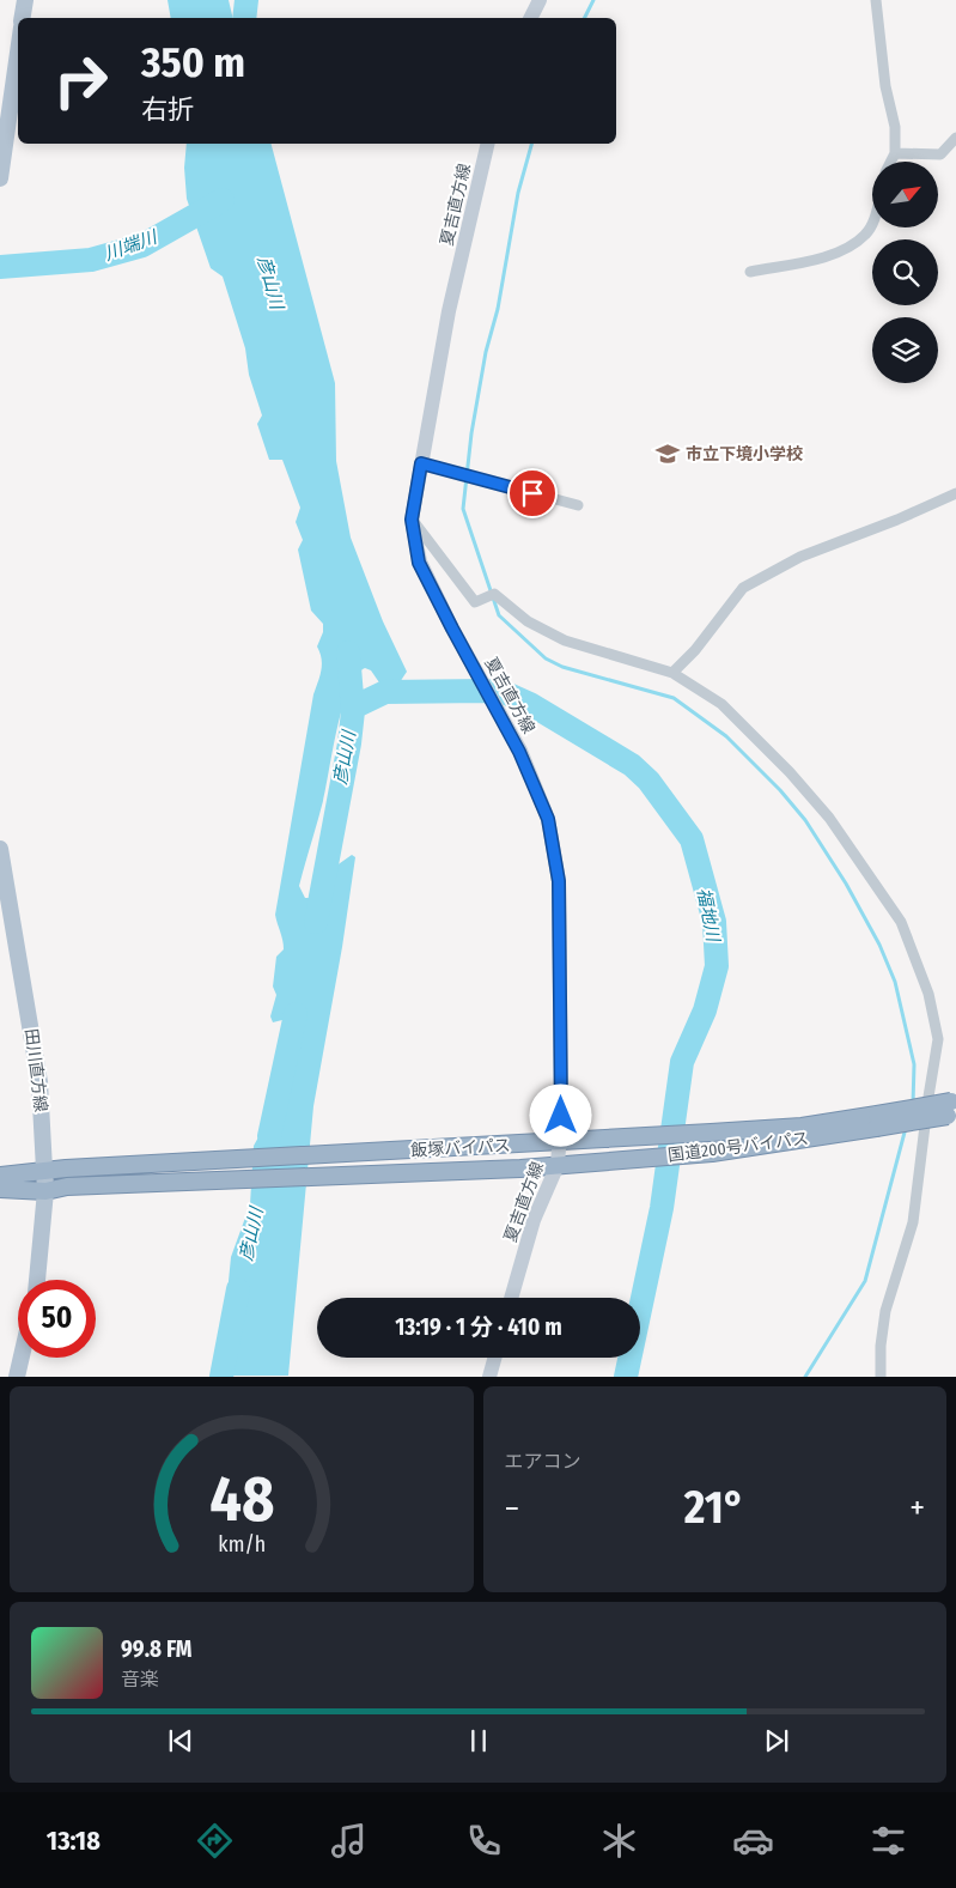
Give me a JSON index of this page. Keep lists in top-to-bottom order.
{
  "streets": {
    "highway": ["国道200号バイパス", "飯塚バイパス"],
    "main road": ["夏吉直方線", "田川直方線"]
  },
  "crossings": [
    ["夏吉直方線", "国道200号バイパス"],
    ["夏吉直方線", "飯塚バイパス"],
    ["田川直方線", "国道200号バイパス"],
    ["田川直方線", "飯塚バイパス"],
    ["国道200号バイパス", "飯塚バイパス"]
  ],
  "water": ["川端川", "彦山川", "福地川"],
  "places": {
    "school or university": ["市立下境小学校"]
  },
  "north": "top right",
  "page": {
    "turn": ["350 m", "右折"],
    "limit": "50",
    "trip": "13:19 · 1 分 · 410 m",
    "tile": "エアコン",
    "heat": ["−", "21°", "+"],
    "song": ["99.8 FM", "音楽"],
    "tabs": "13:18",
    "gauge": ["48", "km/h"]
  }
}
